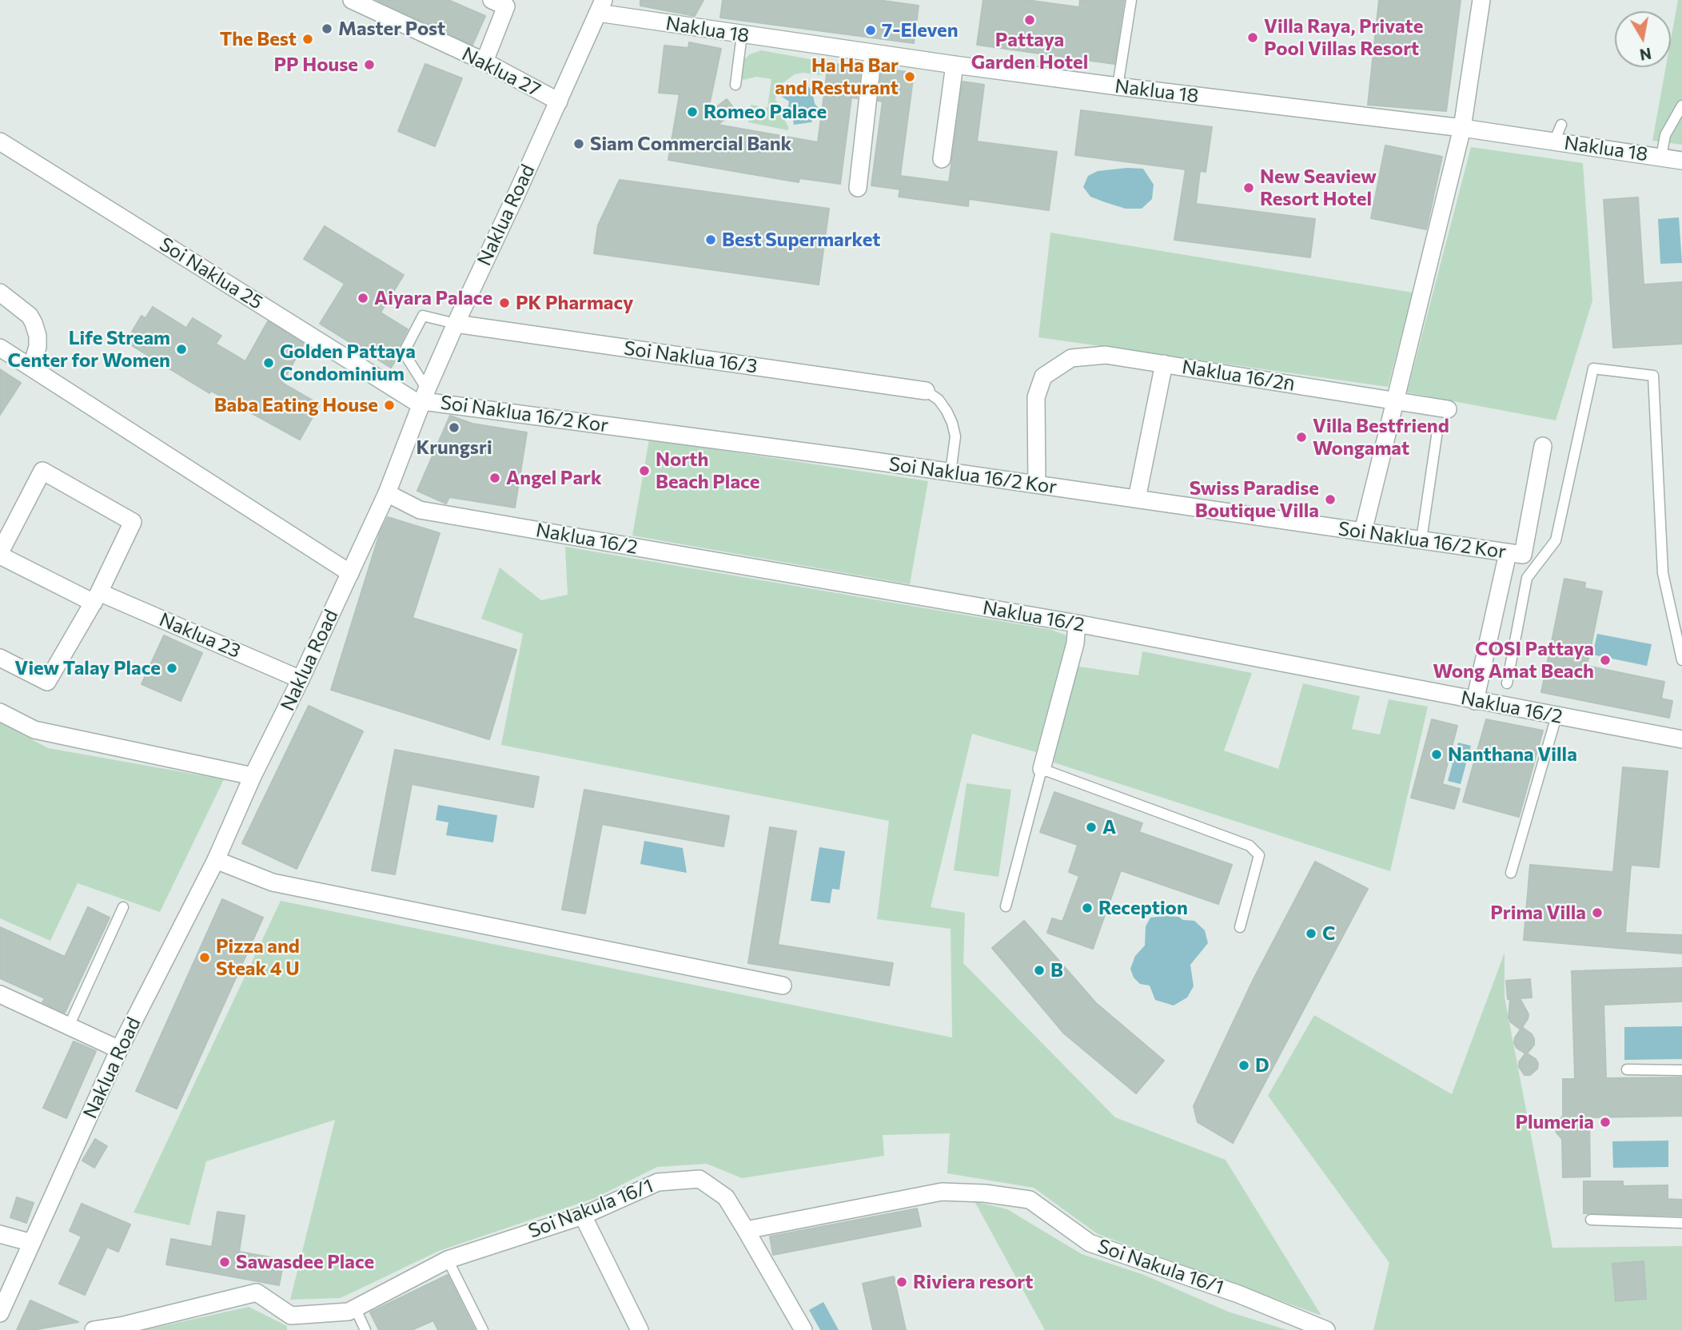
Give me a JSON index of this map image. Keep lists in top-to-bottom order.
{
  "streets": {
    "street": [
      "Naklua 18",
      "Naklua 27",
      "Naklua Road",
      "Soi Naklua 25",
      "Soi Naklua 16/3",
      "Naklua 16/2ก",
      "Soi Naklua 16/2 Kor",
      "Naklua 16/2",
      "Naklua 23",
      "Soi Nakula 16/1"
    ]
  },
  "crossings": [
    ["Naklua 18", "Naklua Road"],
    ["Naklua 27", "Naklua Road"],
    ["Naklua Road", "Soi Naklua 25"],
    ["Naklua Road", "Soi Naklua 16/3"],
    ["Naklua Road", "Soi Naklua 16/2 Kor"],
    ["Naklua Road", "Naklua 16/2"],
    ["Naklua Road", "Naklua 23"],
    ["Soi Naklua 25", "Soi Naklua 16/2 Kor"],
    ["Naklua 16/2ก", "Soi Naklua 16/2 Kor"]
  ],
  "places": [
    "Pattaya Garden Hotel",
    "Master Post",
    "7-Eleven",
    "Villa Raya, Private Pool Villas Resort",
    "The Best",
    "PP House",
    "Ha Ha Bar and Resturant",
    "Romeo Palace",
    "Siam Commercial Bank",
    "New Seaview Resort Hotel",
    "Best Supermarket",
    "Aiyara Palace",
    "PK Pharmacy",
    "Life Stream Center for Women",
    "Golden Pattaya Condominium",
    "Baba Eating House",
    "Krungsri",
    "Villa Bestfriend Wongamat",
    "North Beach Place",
    "Angel Park",
    "Swiss Paradise Boutique Villa",
    "COSI Pattaya Wong Amat Beach",
    "View Talay Place",
    "Nanthana Villa",
    "A",
    "Reception",
    "Prima Villa",
    "C",
    "Pizza and Steak 4 U",
    "B",
    "D",
    "Plumeria",
    "Sawasdee Place",
    "Riviera resort"
  ],
  "north": "bottom"
}
